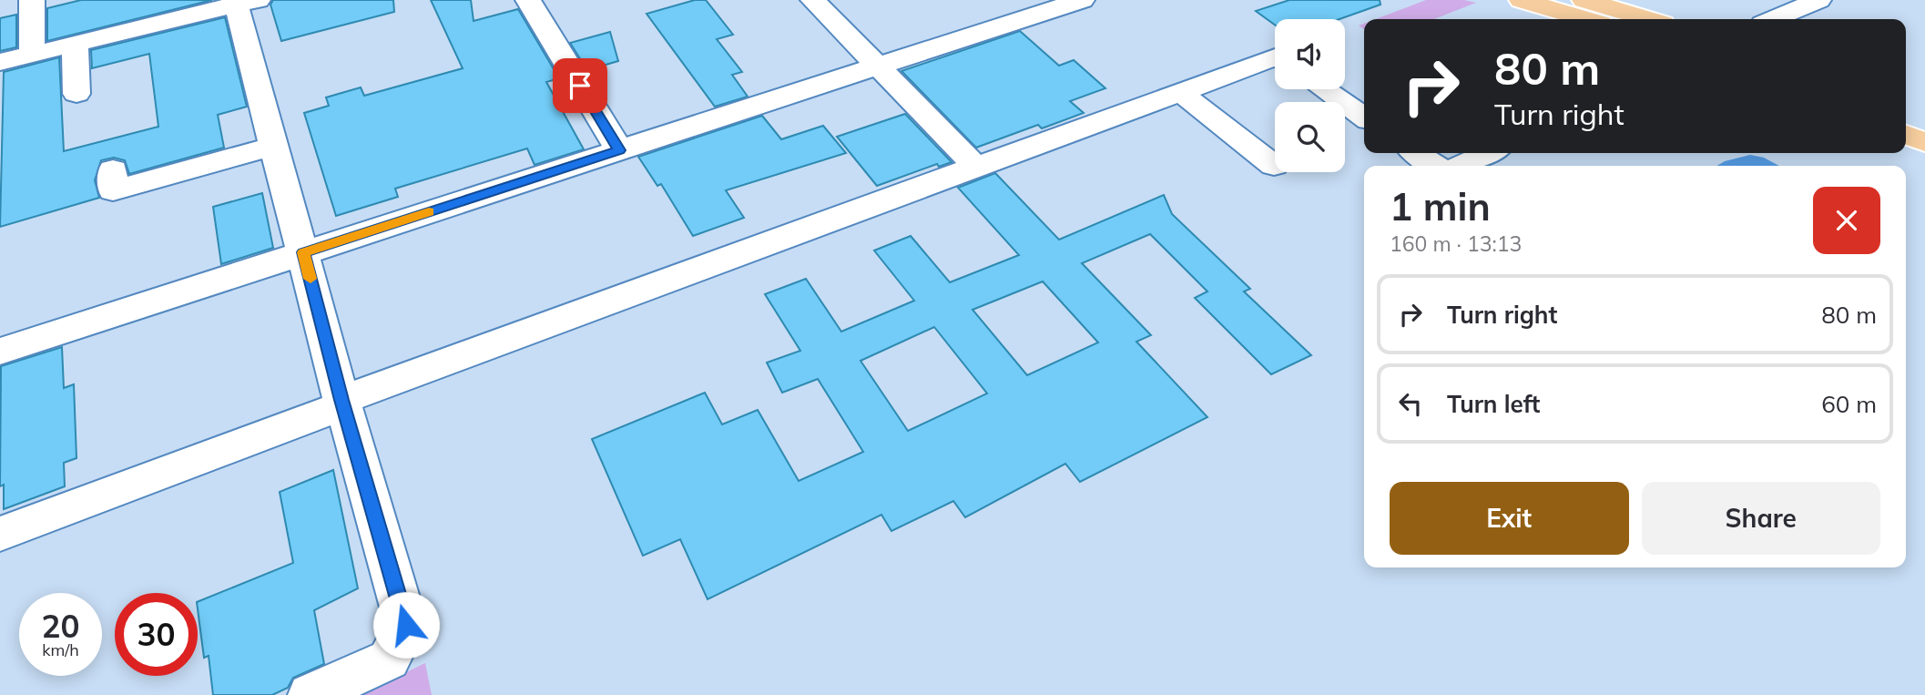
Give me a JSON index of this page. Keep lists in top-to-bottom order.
{
  "page": {
    "turn": ["80 m", "Turn right"],
    "heading": ["1 min", "160 m · 13:13"],
    "list": [
      {
        "name": "Turn right",
        "value": "80 m"
      },
      {
        "name": "Turn left",
        "value": "60 m"
      }
    ],
    "buttons": ["Exit", "Share"],
    "speed": "20 km/h",
    "limit": "30"
  }
}
